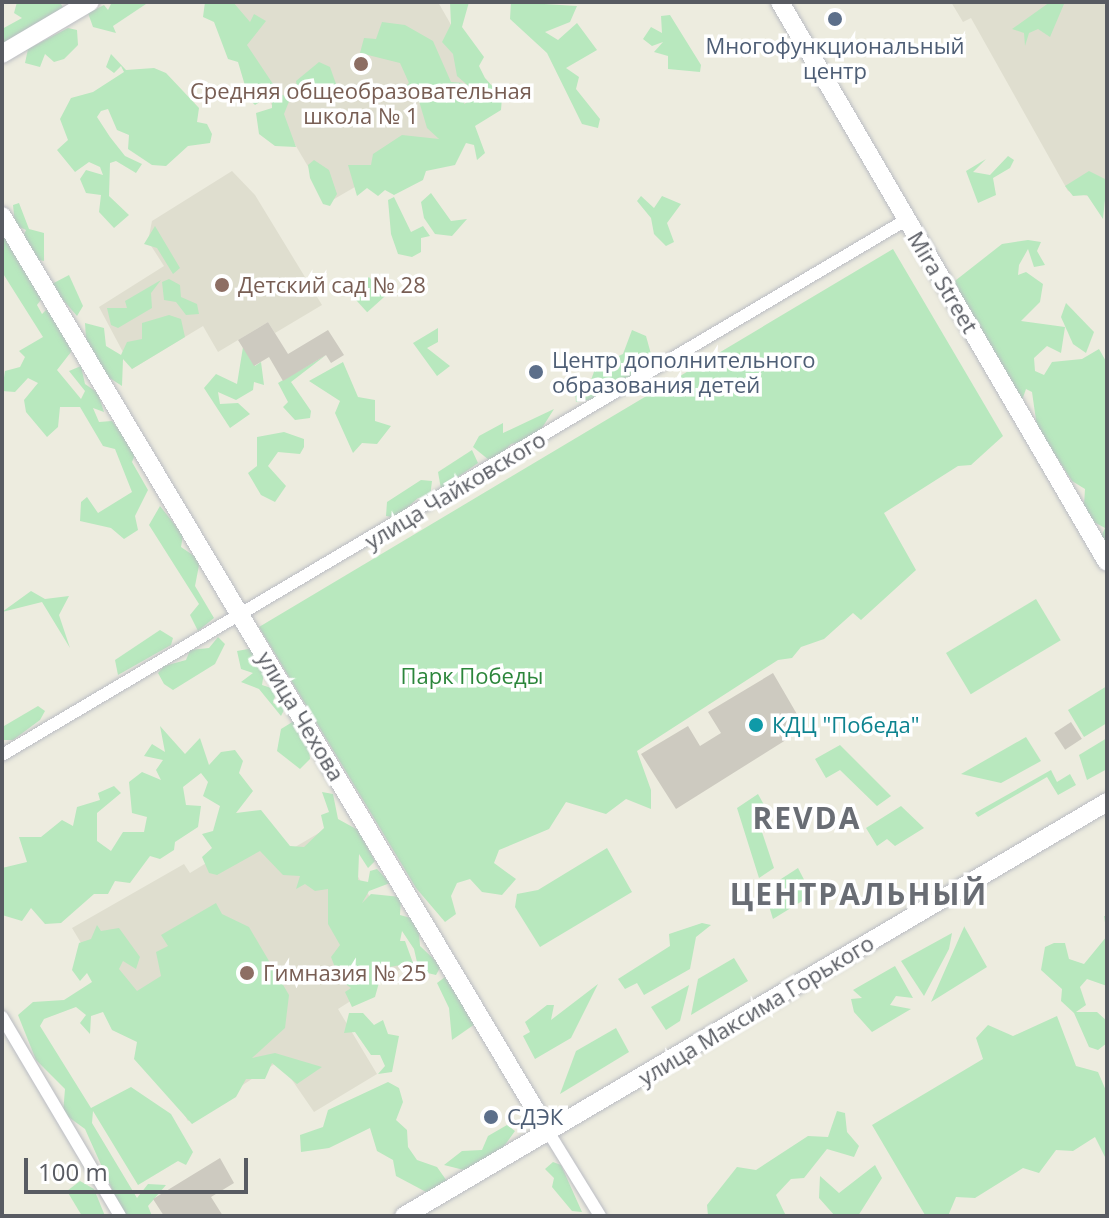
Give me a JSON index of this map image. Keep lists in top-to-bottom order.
{
  "streets": {
    "main road": ["Mira Street", "улица Чехова", "улица Максима Горького"],
    "street": ["улица Чайковского"]
  },
  "crossings": [
    ["Mira Street", "улица Чайковского"],
    ["улица Чайковского", "улица Чехова"],
    ["улица Чехова", "улица Максима Горького"]
  ],
  "districts": ["REVDA", "ЦЕНТРАЛЬНЫЙ"],
  "parks": ["Парк Победы"],
  "places": [
    "Многофункциональный центр",
    "Средняя общеобразовательная школа № 1",
    "Детский сад № 28",
    "Центр дополнительного образования детей",
    "КДЦ \"Победа\"",
    "Гимназия № 25",
    "СДЭК"
  ],
  "scale_bar": "100 m"
}
